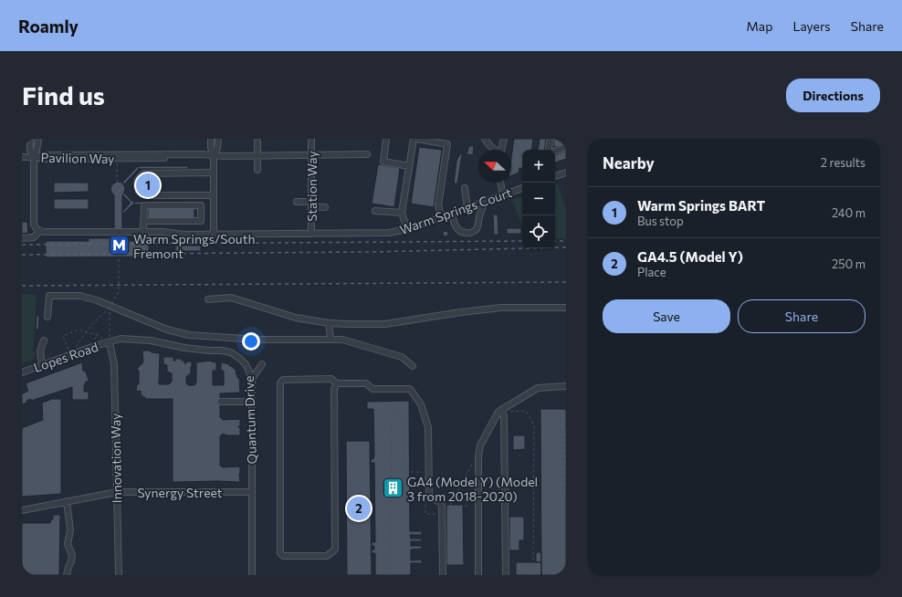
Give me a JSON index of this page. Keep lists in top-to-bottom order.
{
  "streets": {
    "street": [
      "Pavilion Way",
      "Station Way",
      "Warm Springs Court",
      "Lopes Road",
      "Quantum Drive",
      "Innovation Way",
      "Synergy Street"
    ]
  },
  "crossings": [
    ["Pavilion Way", "Station Way"],
    ["Station Way", "Warm Springs Court"],
    ["Lopes Road", "Quantum Drive"],
    ["Lopes Road", "Innovation Way"],
    ["Quantum Drive", "Innovation Way"],
    ["Quantum Drive", "Synergy Street"],
    ["Innovation Way", "Synergy Street"]
  ],
  "places": {
    "metro station": ["Warm Springs/South Fremont"],
    "building": ["GA4 (Model Y) (Model 3 from 2018-2020)"]
  },
  "north": "left",
  "page": {
    "header": "Roamly",
    "nav": ["Map", "Layers", "Share"],
    "buttons": [
      "Directions",
      ["Save", "Share"]
    ],
    "title": "Find us",
    "heading": ["Nearby", "2 results"],
    "map_buttons": ["+", "−"],
    "pins": ["1", "2"],
    "list": [
      {
        "mark": "1",
        "name": "Warm Springs BART",
        "note": "Bus stop",
        "value": "240 m"
      },
      {
        "mark": "2",
        "name": "GA4.5 (Model Y)",
        "note": "Place",
        "value": "250 m"
      }
    ]
  }
}
